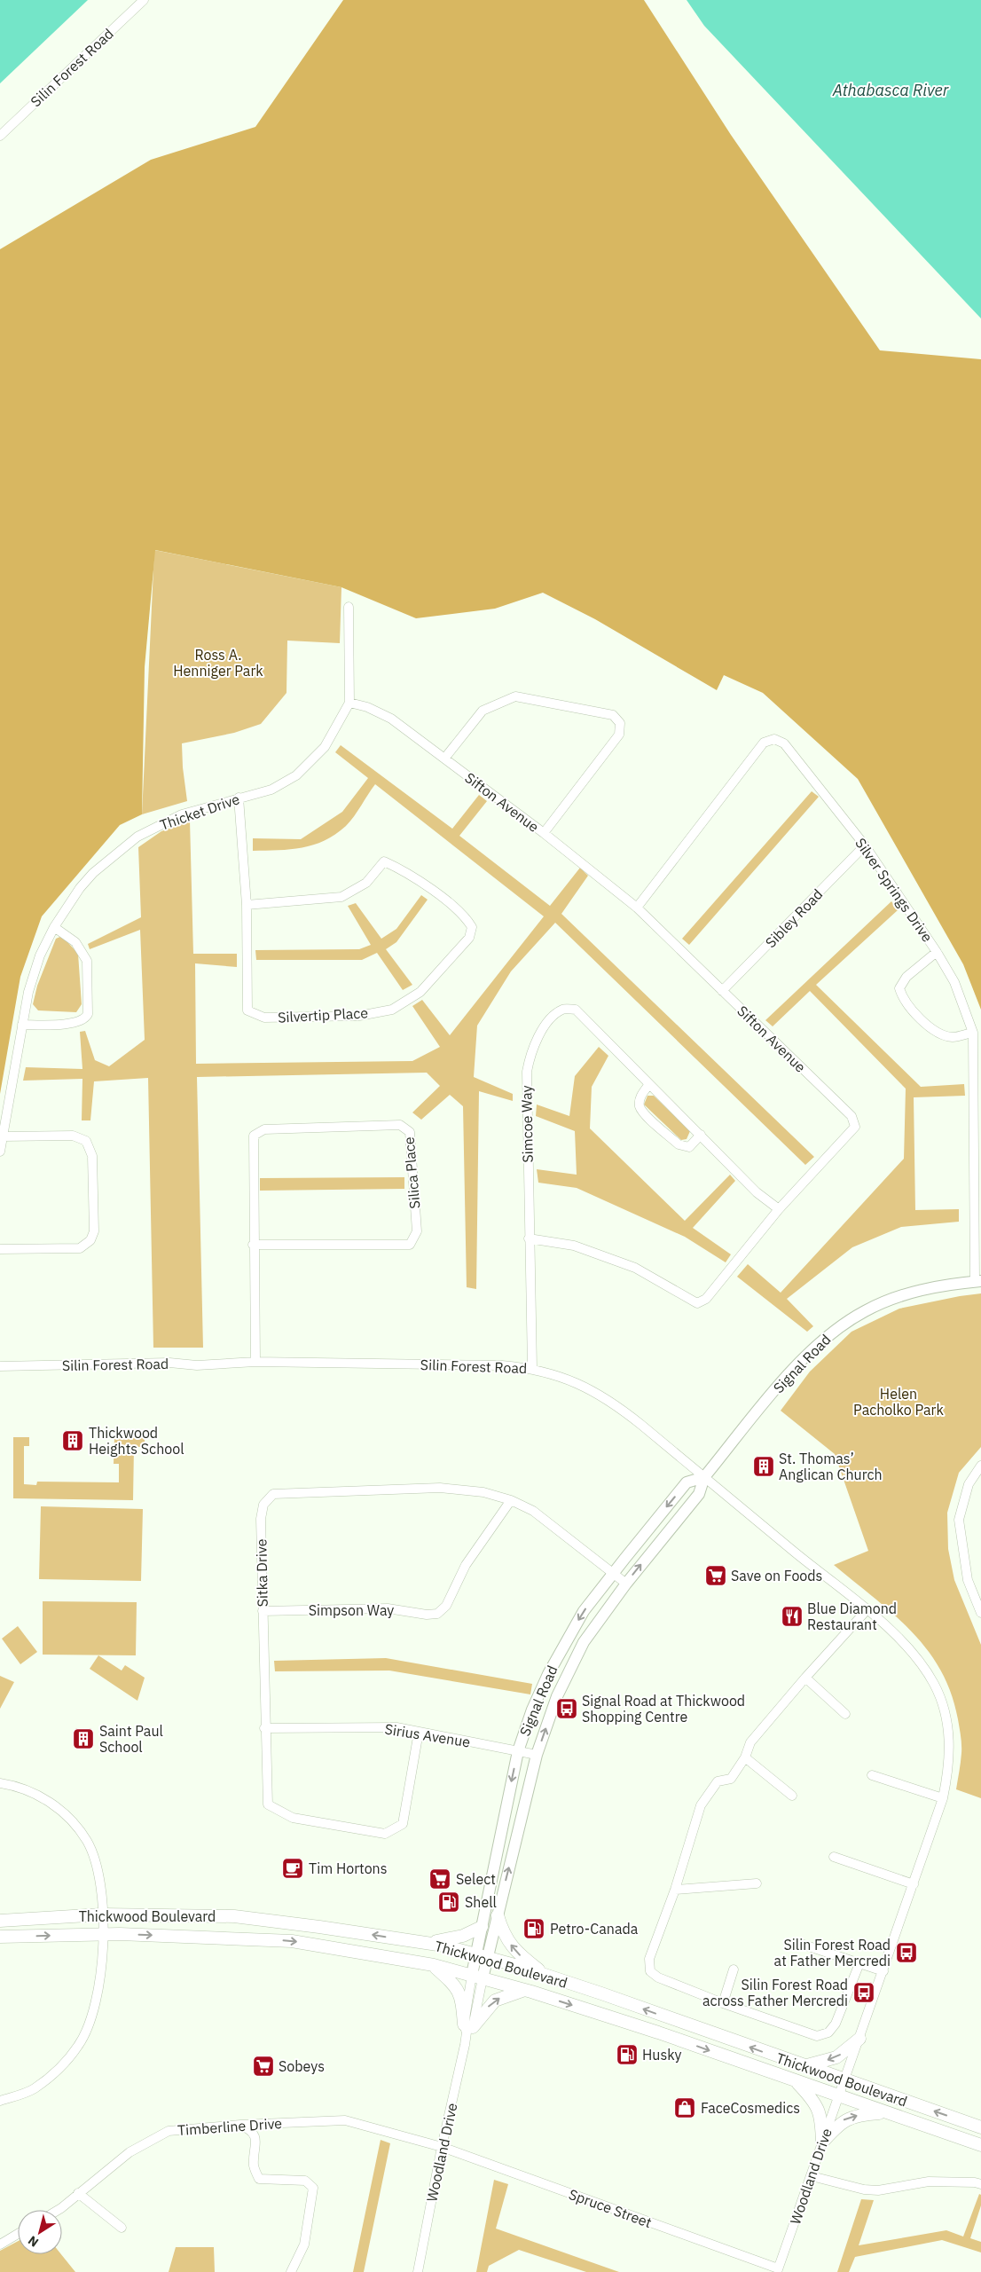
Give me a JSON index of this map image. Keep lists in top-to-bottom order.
{
  "streets": {
    "main road": ["Thickwood Boulevard"],
    "street": [
      "Silin Forest Road",
      "Sifton Avenue",
      "Thicket Drive",
      "Silver Springs Drive",
      "Sibley Road",
      "Silvertip Place",
      "Simcoe Way",
      "Silica Place",
      "Signal Road",
      "Sitka Drive",
      "Simpson Way",
      "Sirius Avenue",
      "Timberline Drive",
      "Woodland Drive",
      "Spruce Street"
    ]
  },
  "crossings": [
    ["Silin Forest Road", "Simcoe Way"],
    ["Silin Forest Road", "Silica Place"],
    ["Silin Forest Road", "Signal Road"],
    ["Silin Forest Road", "Thickwood Boulevard"],
    ["Silin Forest Road", "Woodland Drive"],
    ["Sifton Avenue", "Thicket Drive"],
    ["Sifton Avenue", "Silver Springs Drive"],
    ["Sifton Avenue", "Sibley Road"],
    ["Sifton Avenue", "Simcoe Way"],
    ["Thicket Drive", "Silvertip Place"],
    ["Silver Springs Drive", "Sibley Road"],
    ["Silver Springs Drive", "Signal Road"],
    ["Signal Road", "Sitka Drive"],
    ["Signal Road", "Sirius Avenue"],
    ["Signal Road", "Thickwood Boulevard"],
    ["Signal Road", "Woodland Drive"],
    ["Sitka Drive", "Simpson Way"],
    ["Sitka Drive", "Sirius Avenue"],
    ["Thickwood Boulevard", "Woodland Drive"],
    ["Timberline Drive", "Woodland Drive"],
    ["Timberline Drive", "Spruce Street"],
    ["Woodland Drive", "Spruce Street"]
  ],
  "water": ["Athabasca River"],
  "parks": ["Ross A. Henniger Park", "Helen Pacholko Park"],
  "places": {
    "building": ["Thickwood Heights School", "St. Thomas’ Anglican Church", "Saint Paul School"],
    "supermarket": ["Save on Foods", "Select", "Sobeys"],
    "restaurant": ["Blue Diamond Restaurant"],
    "bus stop": ["Signal Road at Thickwood Shopping Centre", "Silin Forest Road at Father Mercredi", "Silin Forest Road across Father Mercredi"],
    "cafe": ["Tim Hortons"],
    "fuel station": ["Shell", "Petro-Canada", "Husky"],
    "shop": ["FaceCosmedics"]
  },
  "north": "bottom left"
}
